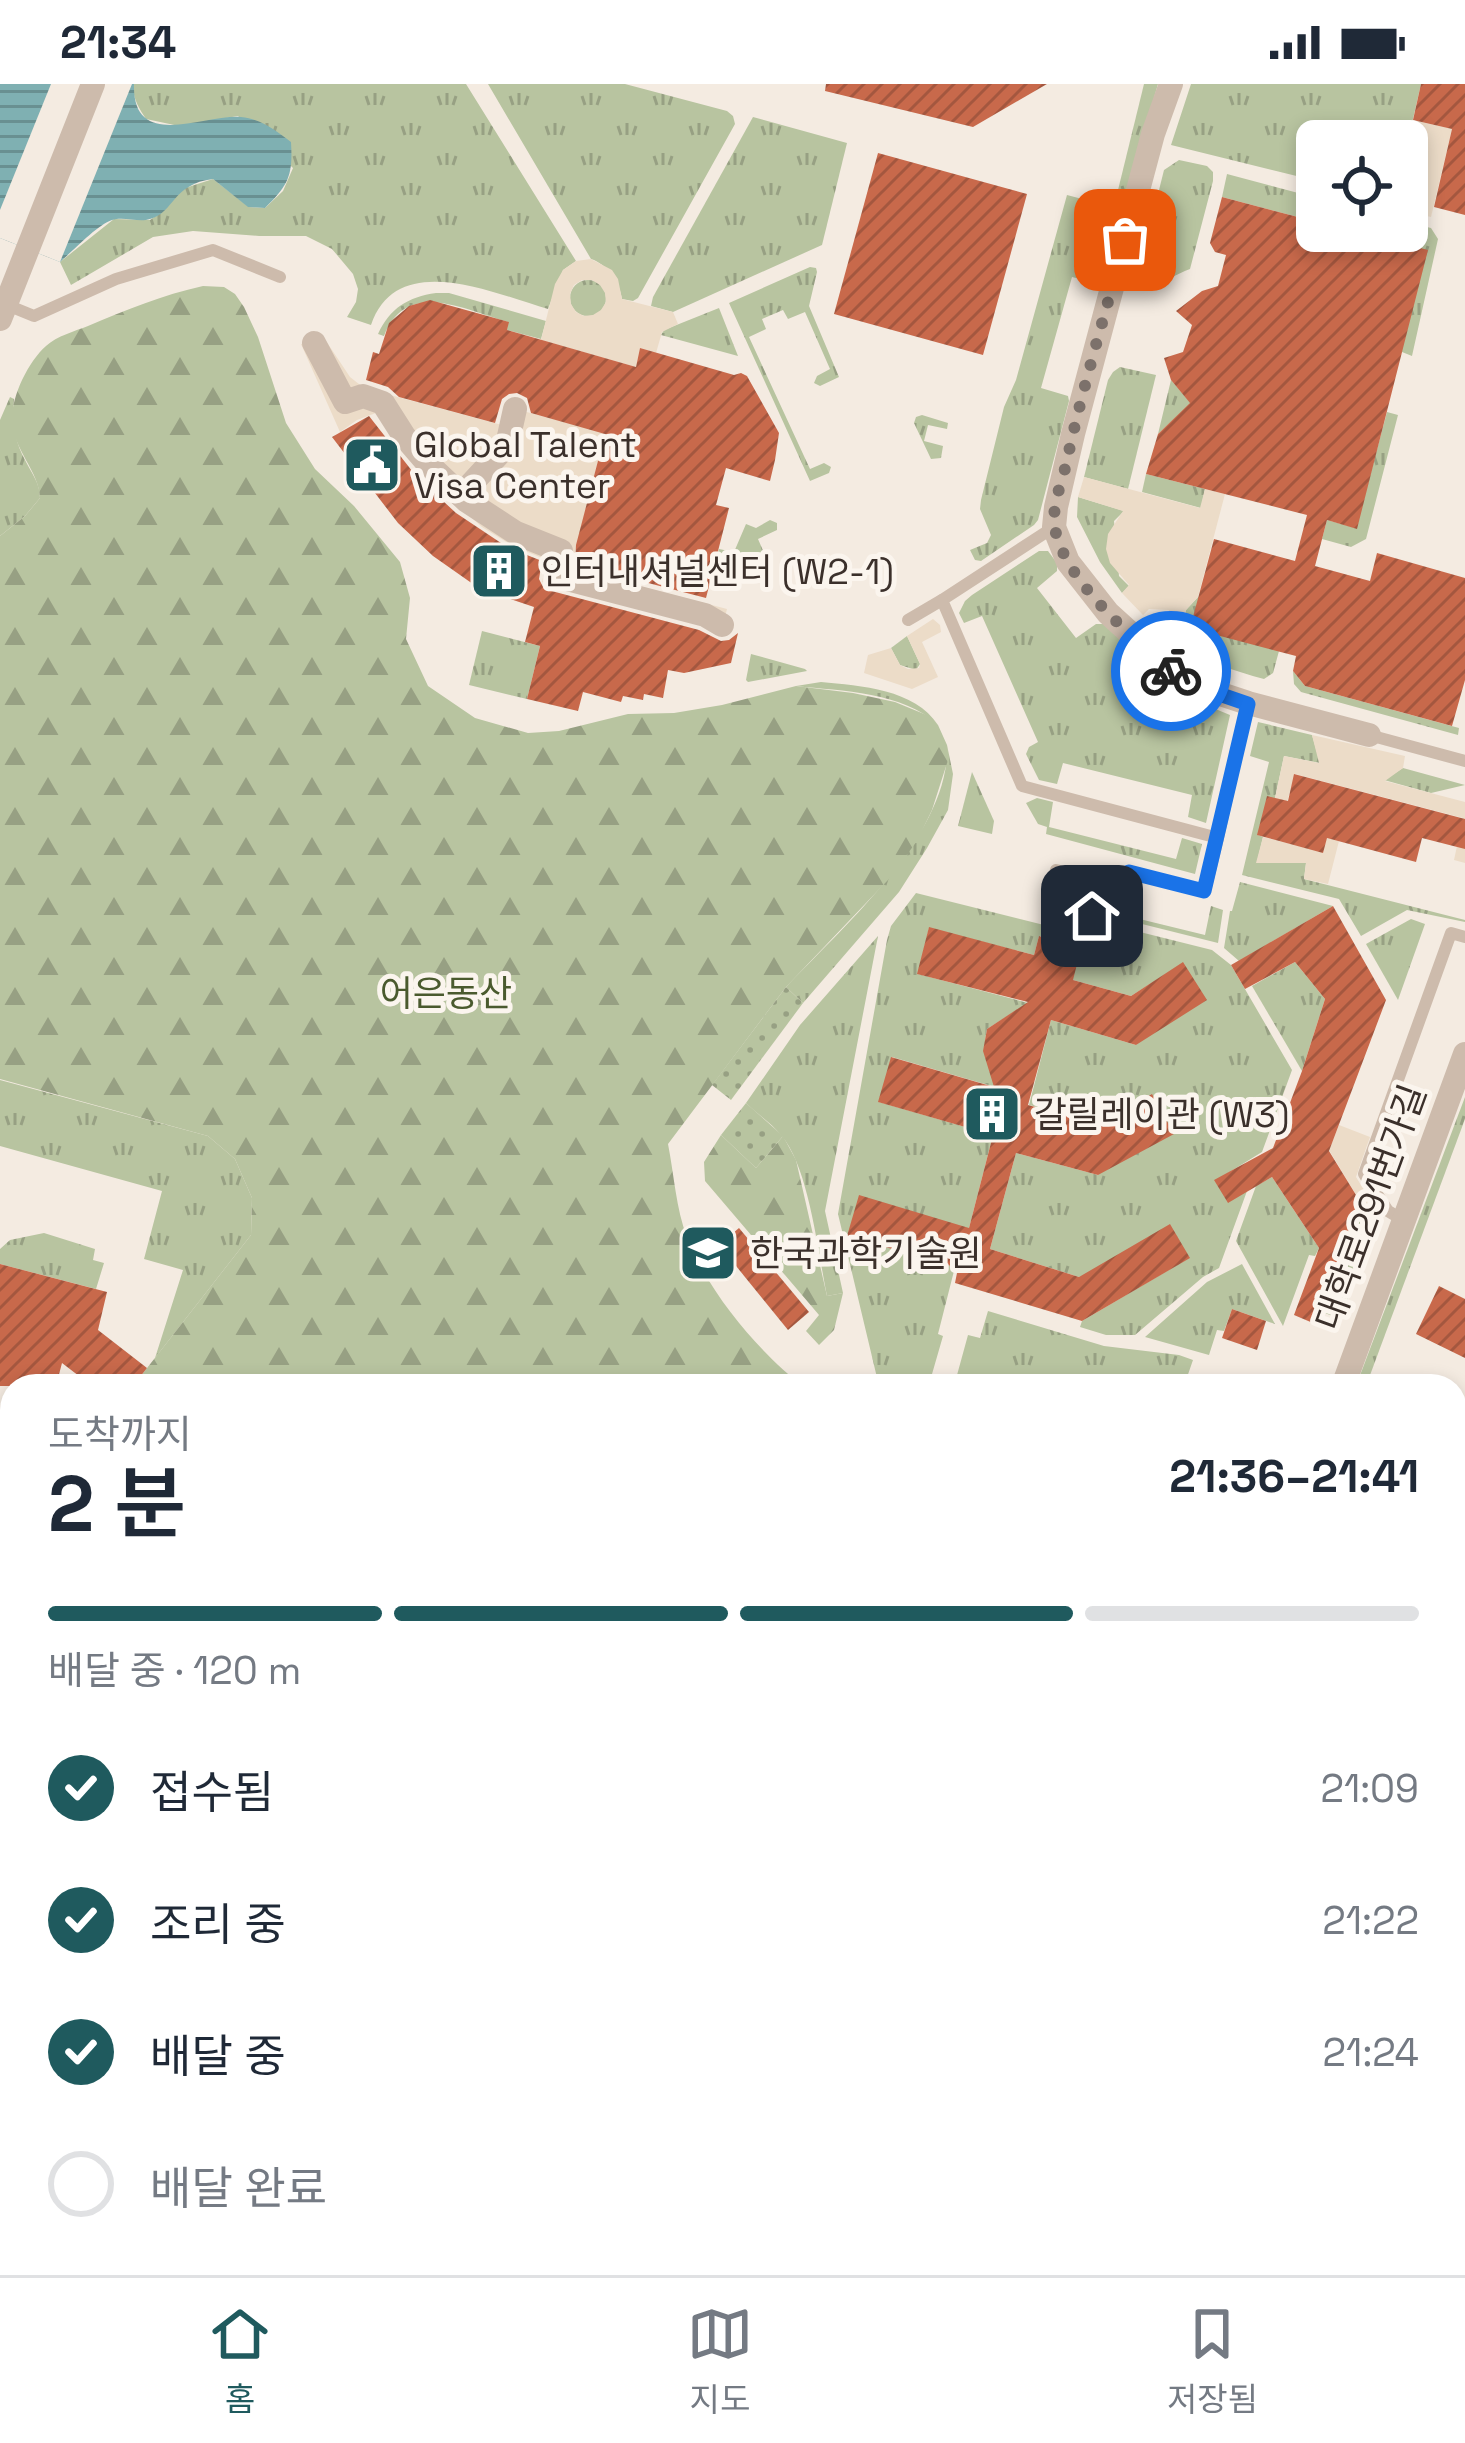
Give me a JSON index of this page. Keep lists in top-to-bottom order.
{
  "streets": {
    "street": ["대학로291번가길"]
  },
  "parks": ["어은동산"],
  "places": {
    "public building": ["Global Talent Visa Center"],
    "building": ["인터내셔널센터 (W2-1)", "갈릴레이관 (W3)"],
    "school or university": ["한국과학기술원"]
  },
  "page": {
    "status": "21:34",
    "heading": ["2 분", "도착까지", "21:36–21:41"],
    "bar": "배달 중 · 120 m",
    "list": [
      ["접수됨", "21:09"],
      ["조리 중", "21:22"],
      ["배달 중", "21:24"],
      "배달 완료"
    ],
    "tabs": ["홈", "지도", "저장됨"]
  }
}
